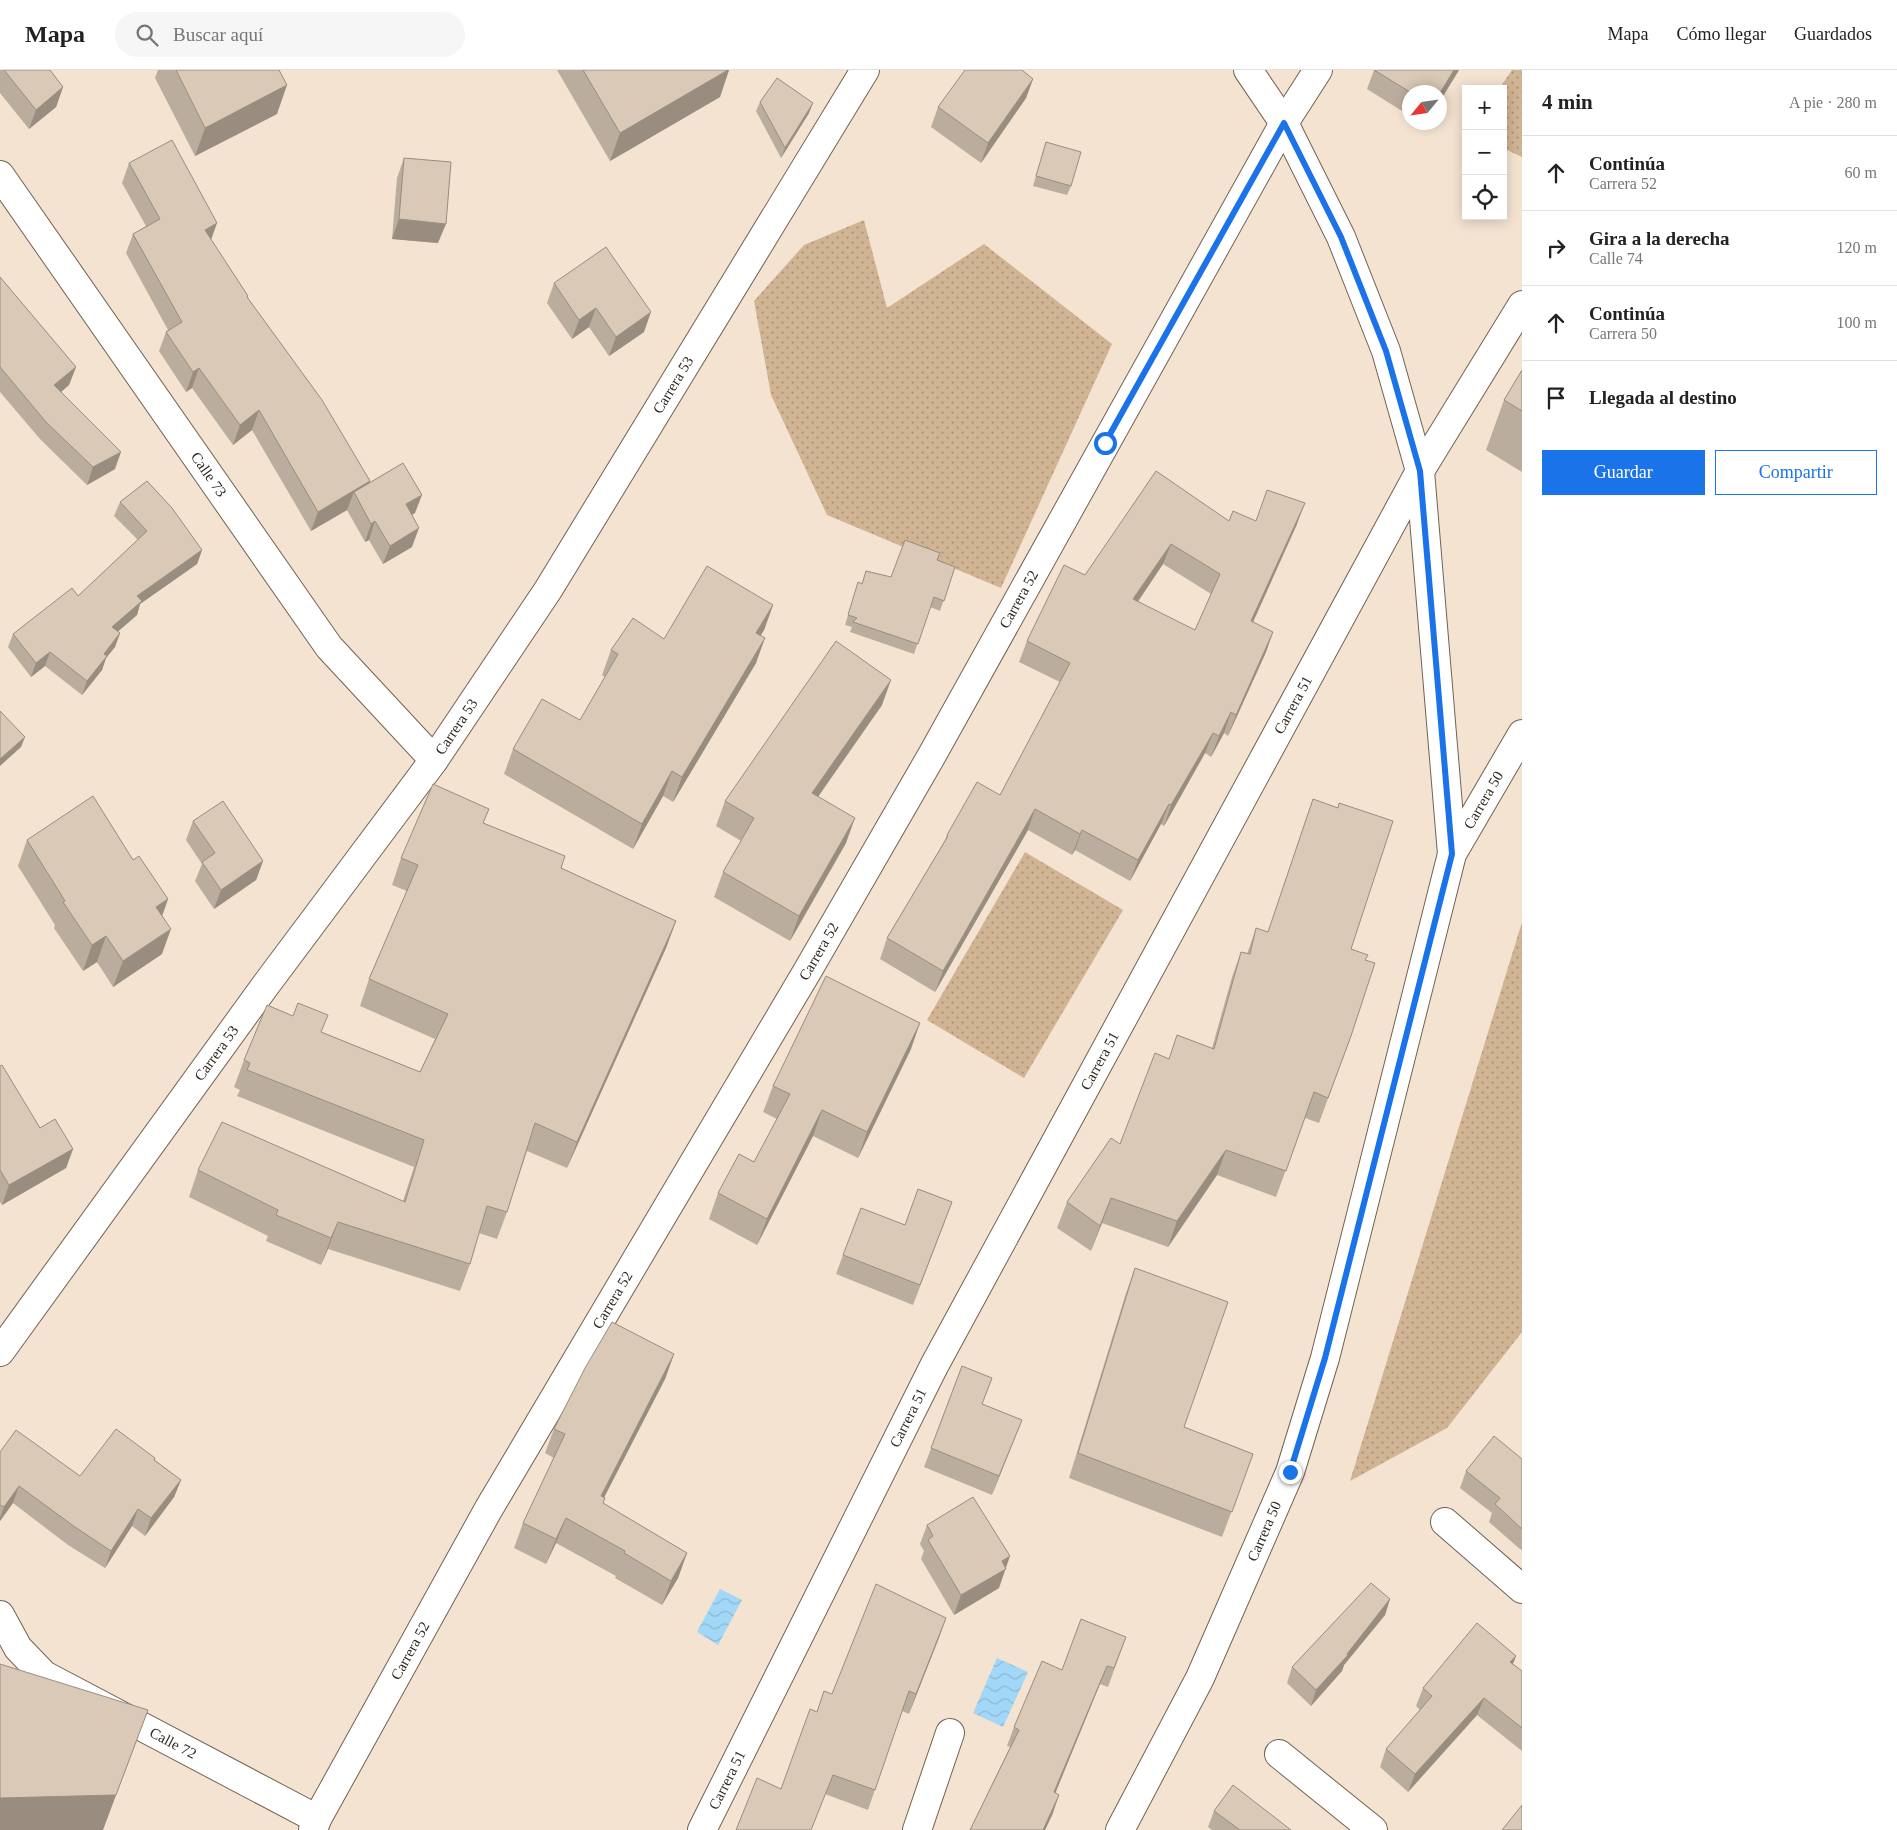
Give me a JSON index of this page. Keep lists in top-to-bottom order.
{
  "streets": {
    "street": [
      "Carrera 53",
      "Calle 73",
      "Carrera 52",
      "Carrera 51",
      "Carrera 50",
      "Calle 72"
    ]
  },
  "crossings": [
    ["Carrera 53", "Calle 73"],
    ["Carrera 52", "Calle 72"]
  ],
  "north": "bottom left",
  "page": {
    "header": "Mapa",
    "search": "Buscar aquí",
    "nav": ["Mapa", "Cómo llegar", "Guardados"],
    "heading": ["4 min", "A pie · 280 m"],
    "map_buttons": ["+", "−"],
    "list": [
      ["Continúa", "Carrera 52", "60 m"],
      ["Gira a la derecha", "Calle 74", "120 m"],
      ["Continúa", "Carrera 50", "100 m"],
      "Llegada al destino"
    ],
    "buttons": ["Guardar", "Compartir"]
  }
}
